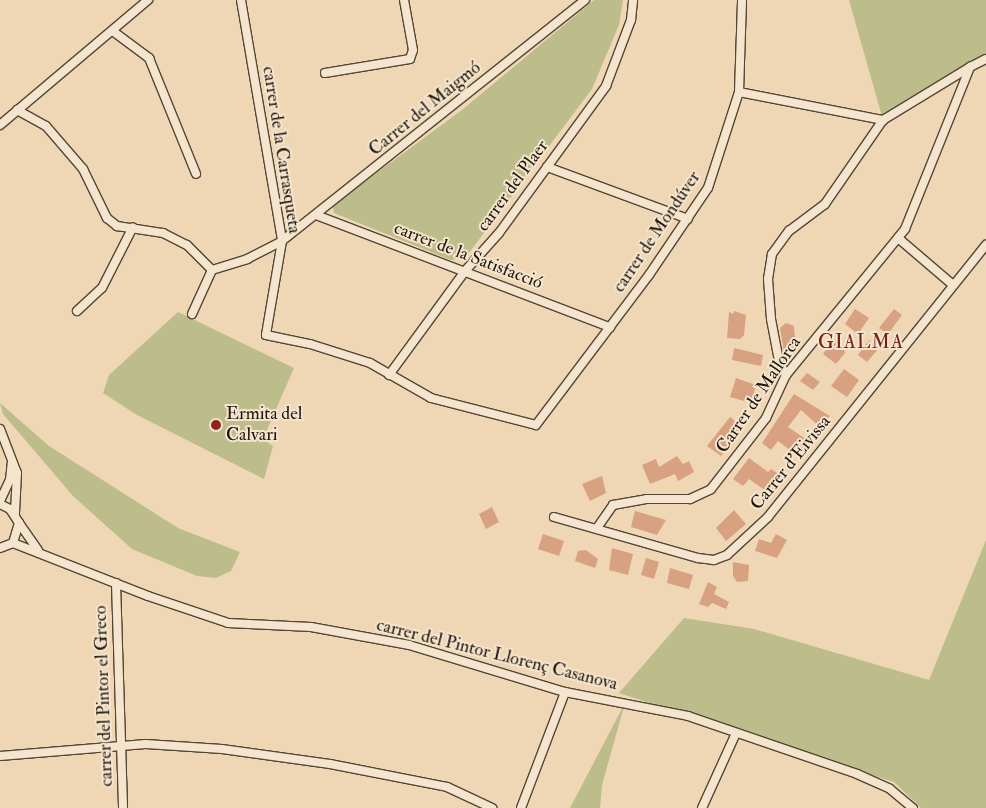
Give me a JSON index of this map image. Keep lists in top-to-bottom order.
{
  "streets": {
    "street": [
      "Carrer del Maigmó",
      "carrer de la Carrasqueta",
      "carrer del Plaer",
      "carrer de Mondúver",
      "carrer de la Satisfacció",
      "Carrer de Mallorca",
      "Carrer d'Eivissa",
      "carrer del Pintor Llorenç Casanova",
      "carrer del Pintor el Greco"
    ]
  },
  "crossings": [
    ["Carrer del Maigmó", "carrer de la Carrasqueta"],
    ["Carrer del Maigmó", "carrer de la Satisfacció"],
    ["carrer de la Carrasqueta", "carrer del Plaer"],
    ["carrer de la Carrasqueta", "carrer de Mondúver"],
    ["carrer del Plaer", "carrer de Mondúver"],
    ["carrer del Plaer", "carrer de la Satisfacció"],
    ["carrer de Mondúver", "carrer de la Satisfacció"],
    ["Carrer de Mallorca", "Carrer d'Eivissa"],
    ["carrer del Pintor Llorenç Casanova", "carrer del Pintor el Greco"]
  ],
  "districts": ["GIALMA"],
  "places": ["Ermita del Calvari"]
}
